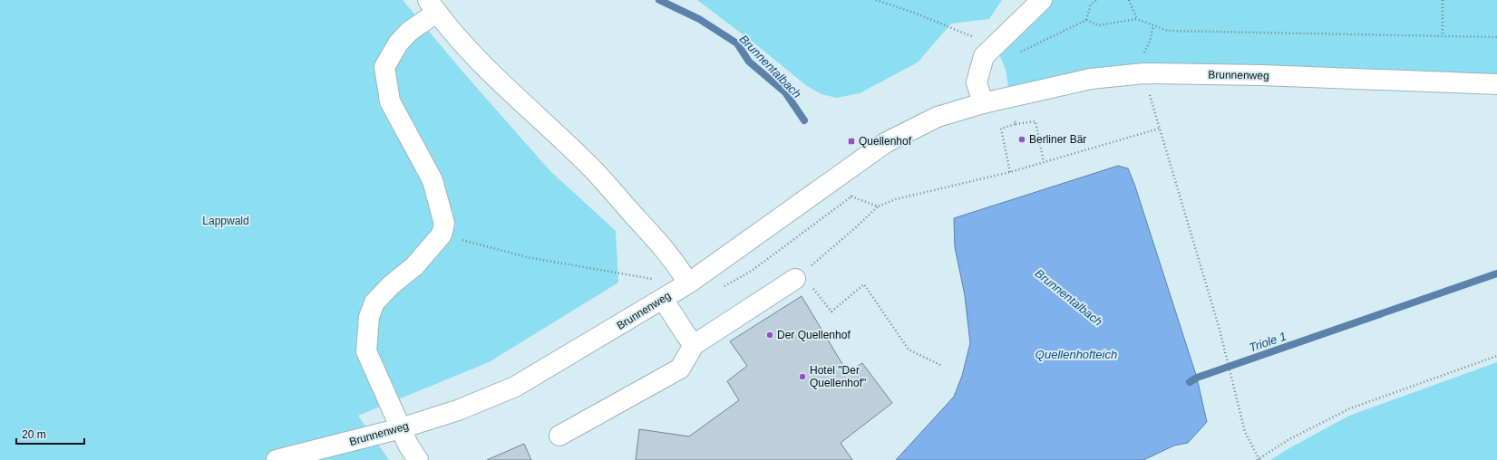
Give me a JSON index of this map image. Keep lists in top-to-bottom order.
{
  "streets": {
    "main road": ["Brunnenweg"]
  },
  "water": ["Brunnentalbach", "Triole 1", "Quellenhofteich"],
  "parks": ["Lappwald"],
  "places": {
    "other": ["Berliner Bär", "Der Quellenhof", "Hotel \"Der Quellenhof\""],
    "transit": ["Quellenhof"]
  },
  "scale_bar": "20 m"
}
